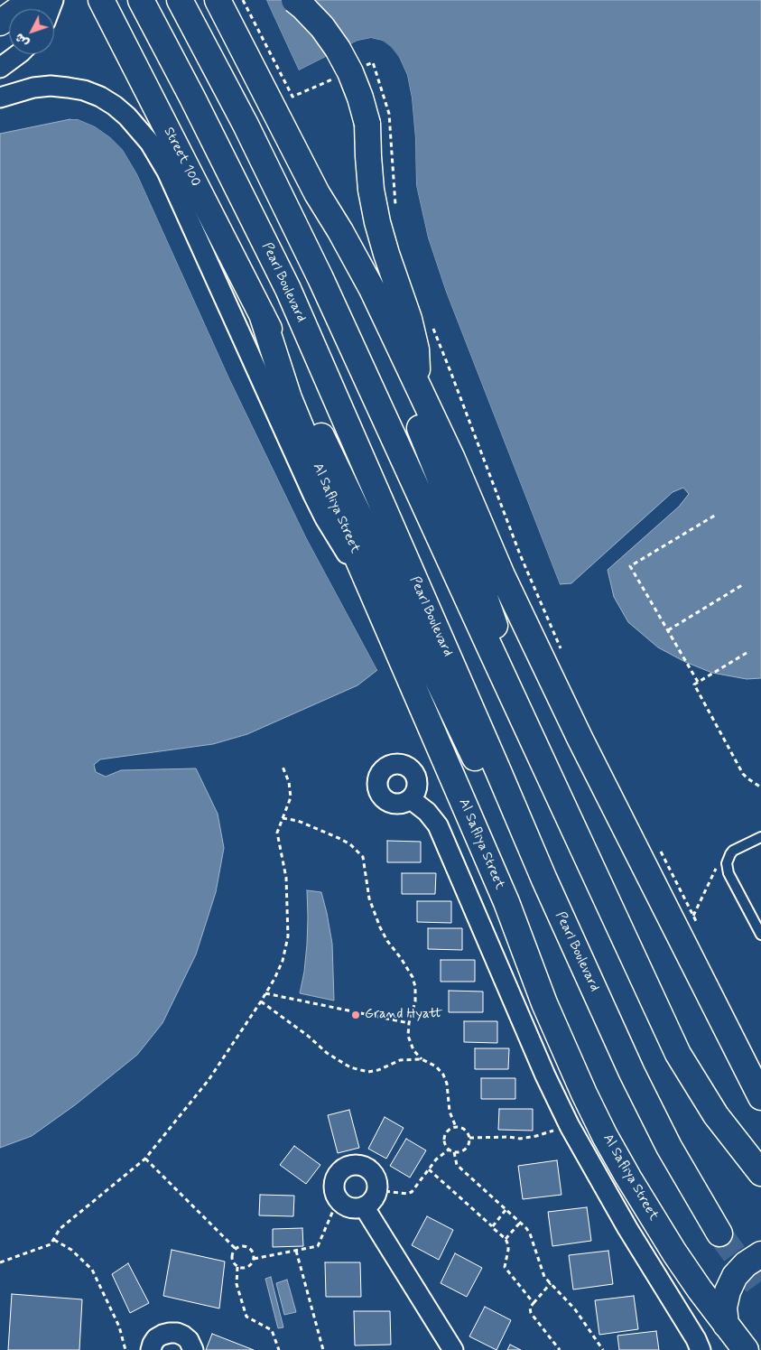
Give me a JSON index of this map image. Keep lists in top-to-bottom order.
{
  "streets": {
    "main road": ["Street 100", "Pearl Boulevard", "Al Safliya Street"]
  },
  "crossings": [
    ["Street 100", "Al Safliya Street"]
  ],
  "places": ["Grand Hyatt"],
  "north": "bottom left"
}
